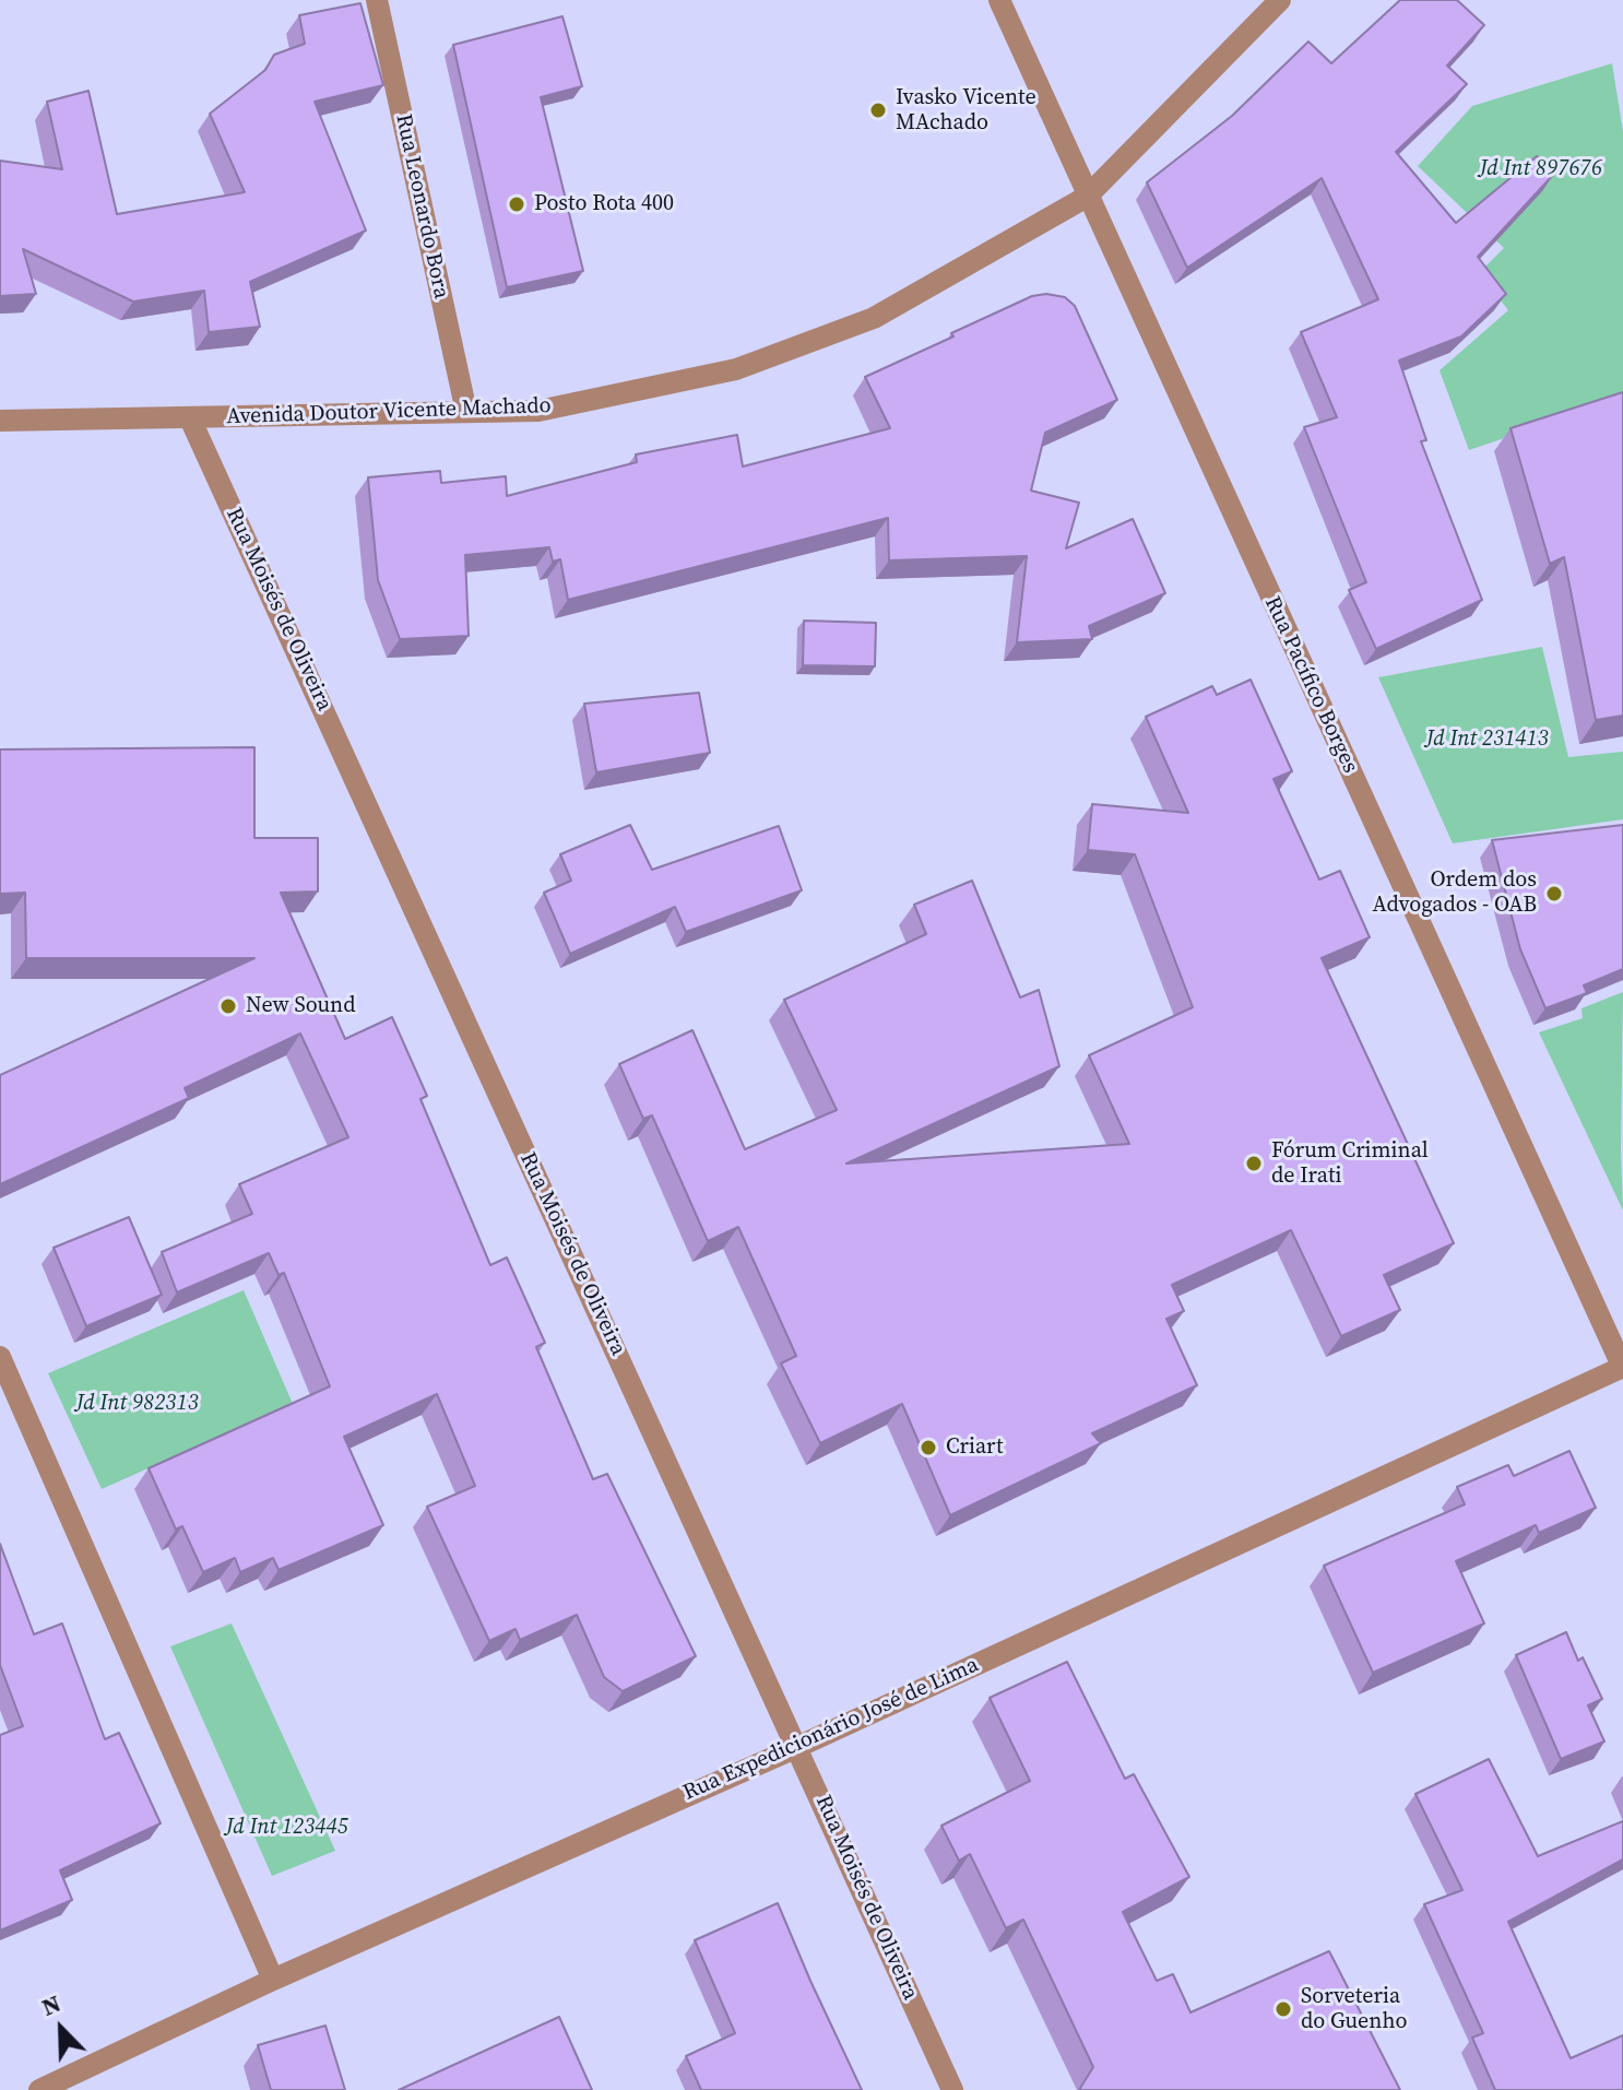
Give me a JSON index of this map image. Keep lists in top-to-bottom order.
{
  "streets": {
    "street": [
      "Rua Leonardo Bora",
      "Avenida Doutor Vicente Machado",
      "Rua Moisés de Oliveira",
      "Rua Pacífico Borges",
      "Rua Expedicionário José de Lima"
    ]
  },
  "crossings": [
    ["Rua Leonardo Bora", "Avenida Doutor Vicente Machado"],
    ["Avenida Doutor Vicente Machado", "Rua Moisés de Oliveira"],
    ["Avenida Doutor Vicente Machado", "Rua Pacífico Borges"],
    ["Rua Moisés de Oliveira", "Rua Expedicionário José de Lima"],
    ["Rua Pacífico Borges", "Rua Expedicionário José de Lima"]
  ],
  "parks": [
    "Jd Int 897676",
    "Jd Int 231413",
    "Jd Int 982313",
    "Jd Int 123445"
  ],
  "places": [
    "Ivasko Vicente MAchado",
    "Posto Rota 400",
    "Ordem dos Advogados - OAB",
    "New Sound",
    "Fórum Criminal de Irati",
    "Criart",
    "Sorveteria do Guenho"
  ],
  "north": "top left"
}
